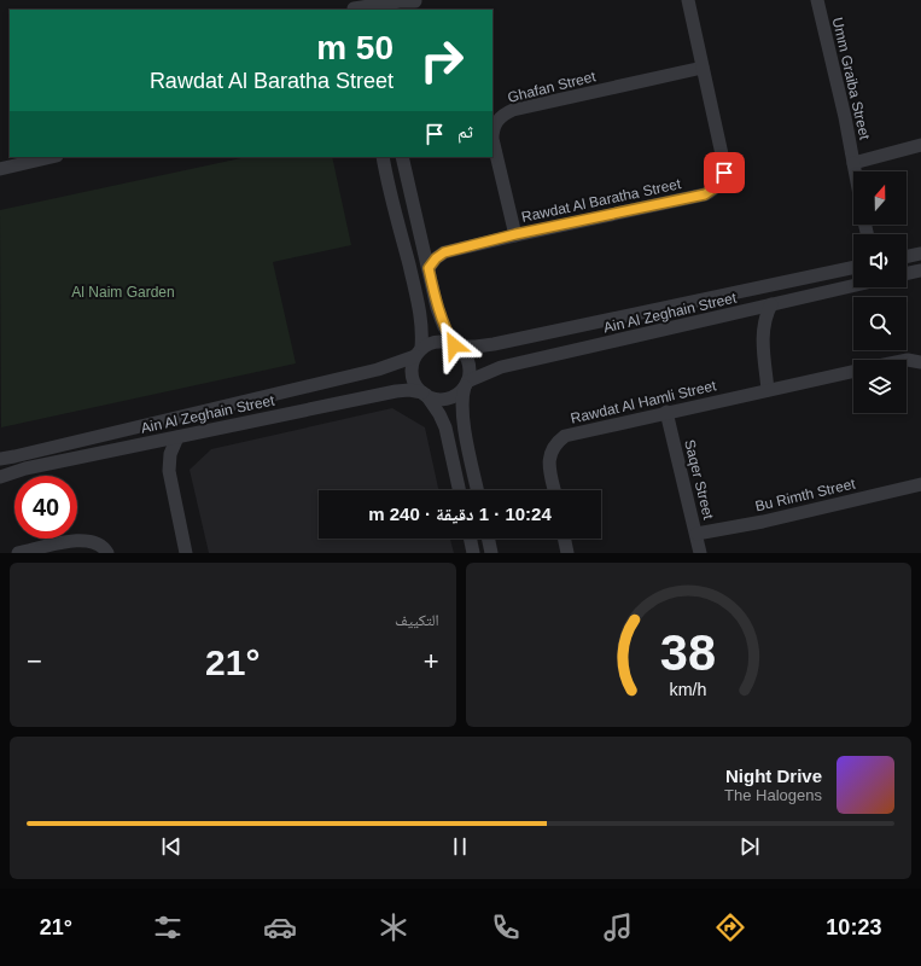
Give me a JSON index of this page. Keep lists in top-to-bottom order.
{
  "streets": {
    "street": [
      "Umm Graiba Street",
      "Ghafan Street",
      "Rawdat Al Baratha Street",
      "Ain Al Zeghain Street",
      "Rawdat Al Hamli Street",
      "Saqer Street",
      "Bu Rimth Street"
    ]
  },
  "crossings": [
    ["Ghafan Street", "Rawdat Al Baratha Street"],
    ["Rawdat Al Hamli Street", "Saqer Street"],
    ["Saqer Street", "Bu Rimth Street"]
  ],
  "parks": ["Al Naim Garden"],
  "north": "top",
  "page": {
    "turn": ["50 m", "Rawdat Al Baratha Street"],
    "then": "ثم",
    "limit": "40",
    "trip": "10:24 · 1 دقيقة · 240 m",
    "tile": "التكييف",
    "heat": ["−", "21°", "+"],
    "song": ["Night Drive", "The Halogens"],
    "tabs": ["10:23", "21°"],
    "gauge": ["38", "km/h"]
  }
}
